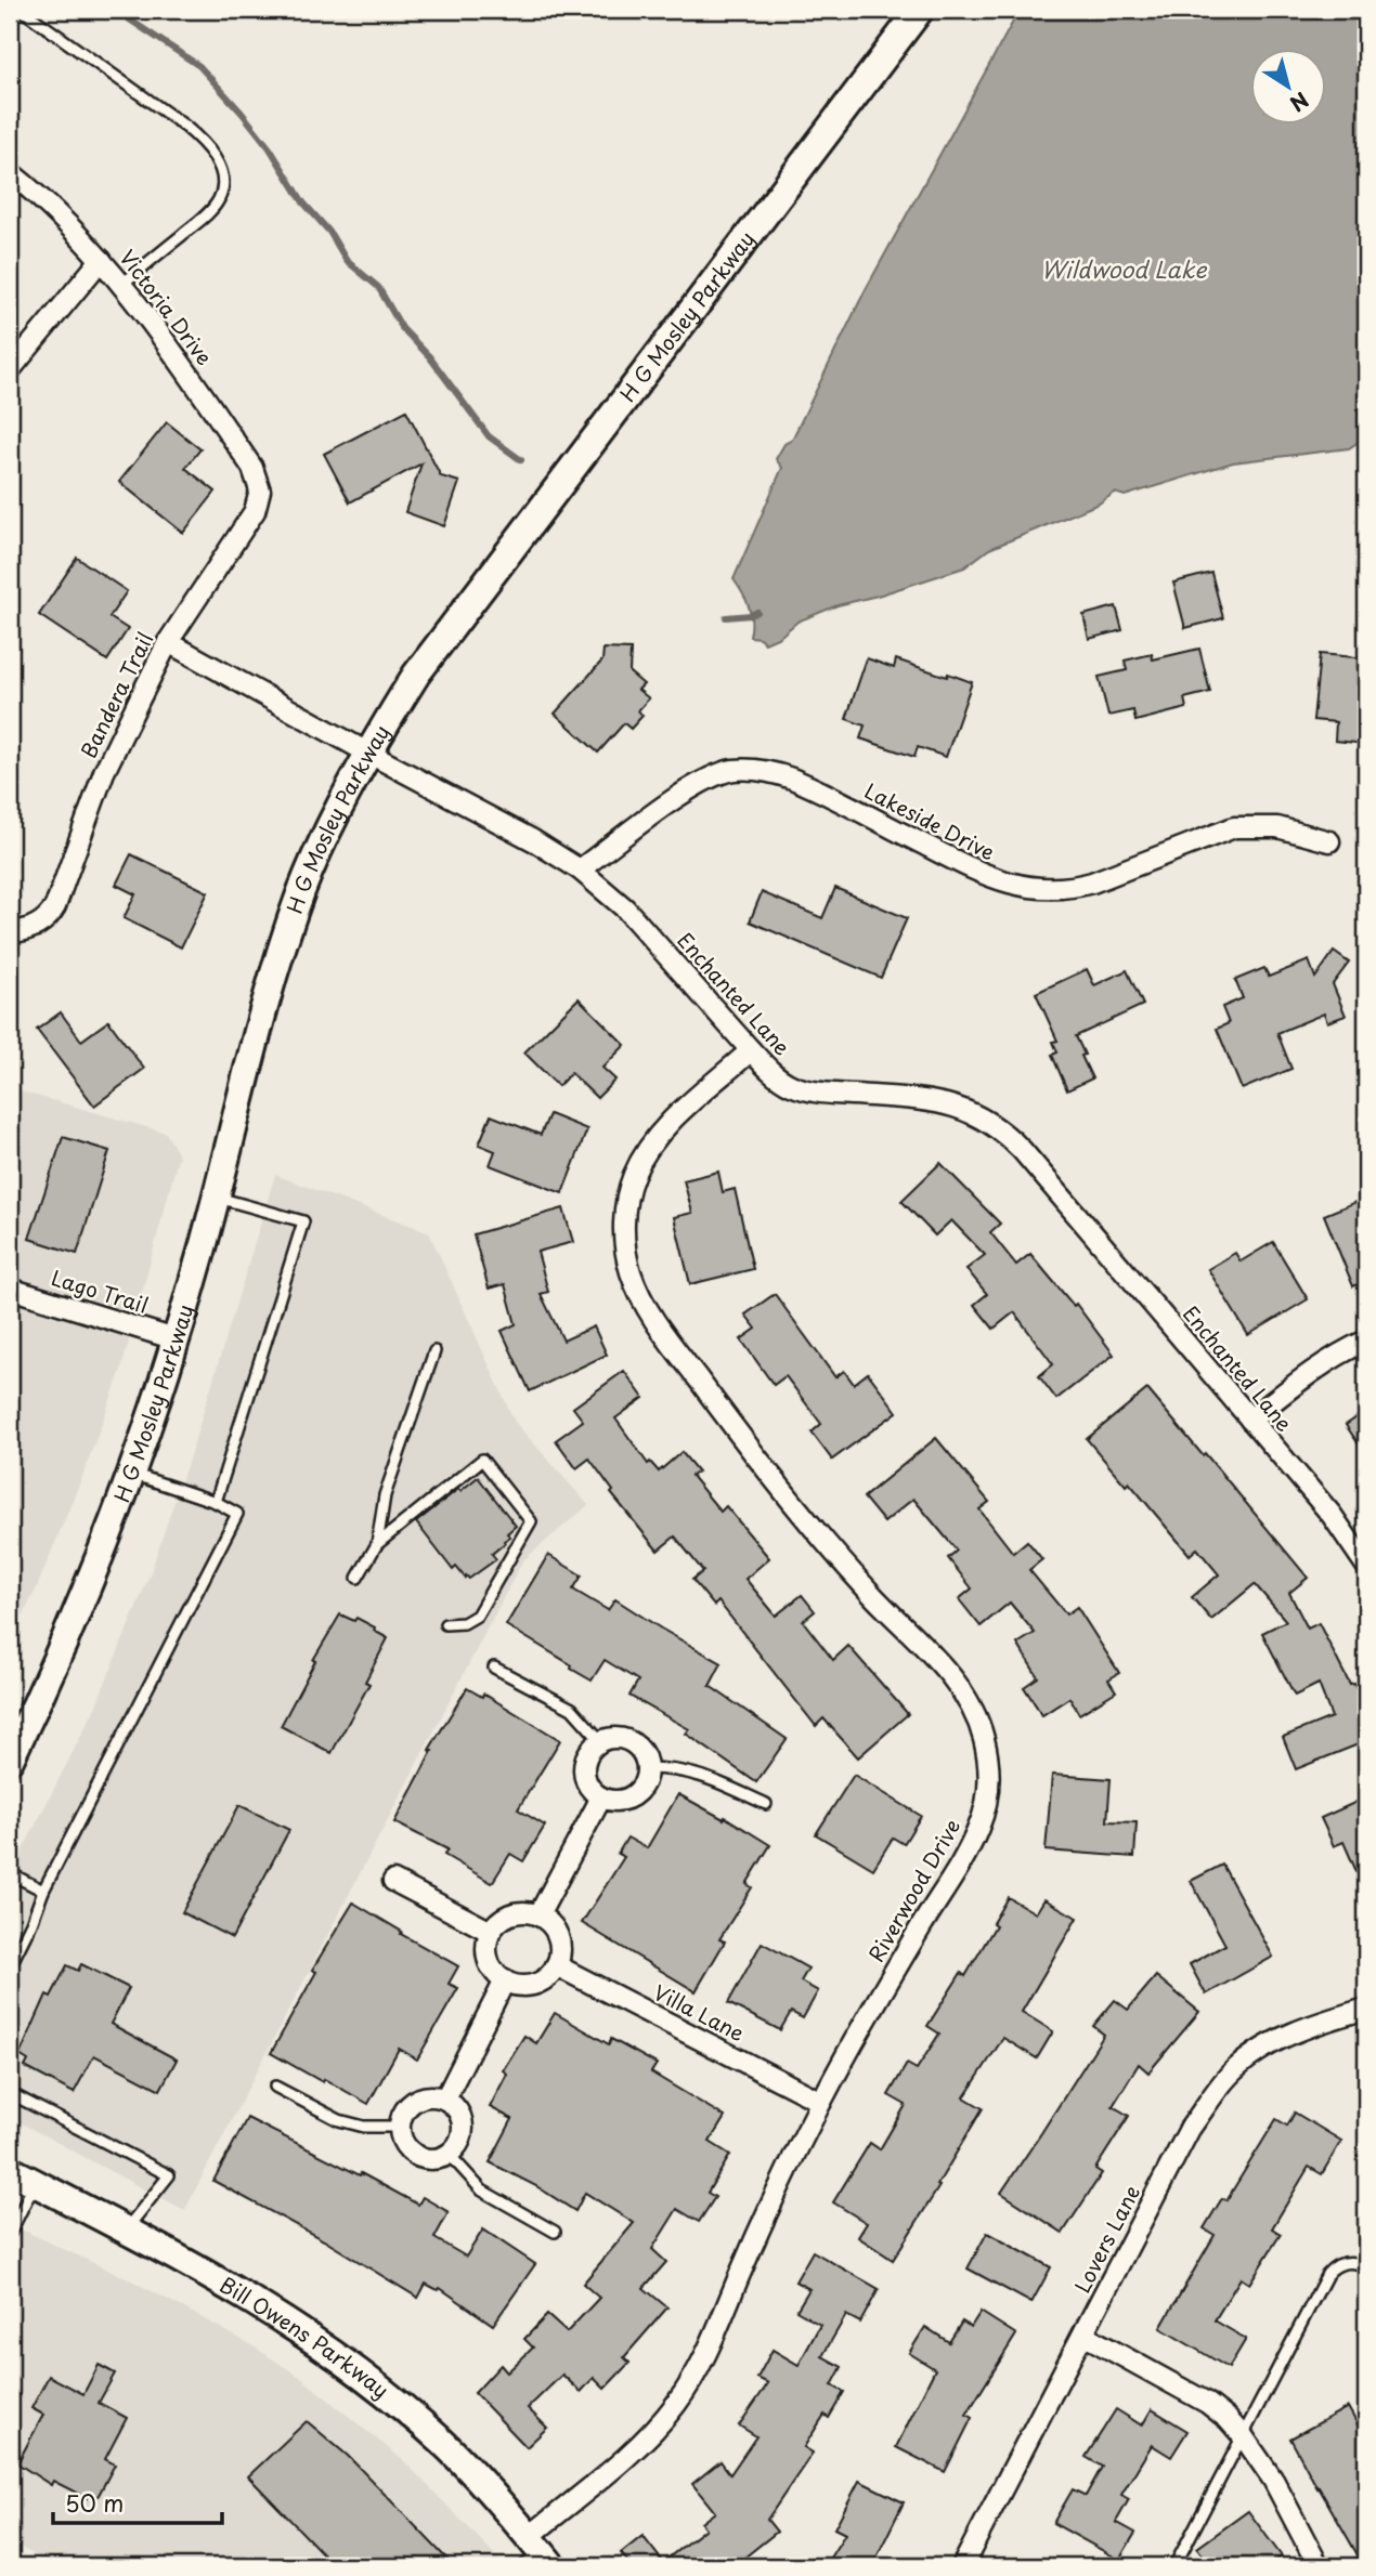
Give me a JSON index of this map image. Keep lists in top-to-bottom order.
{
  "streets": {
    "main road": ["H G Mosley Parkway", "Bill Owens Parkway"],
    "street": [
      "Victoria Drive",
      "Bandera Trail",
      "Lakeside Drive",
      "Enchanted Lane",
      "Lago Trail",
      "Riverwood Drive",
      "Villa Lane",
      "Lovers Lane"
    ]
  },
  "crossings": [
    ["Victoria Drive", "Bandera Trail"],
    ["H G Mosley Parkway", "Enchanted Lane"],
    ["H G Mosley Parkway", "Lago Trail"],
    ["Bandera Trail", "Enchanted Lane"],
    ["Lakeside Drive", "Enchanted Lane"],
    ["Enchanted Lane", "Riverwood Drive"],
    ["Riverwood Drive", "Villa Lane"],
    ["Riverwood Drive", "Bill Owens Parkway"]
  ],
  "water": ["Wildwood Lake"],
  "scale_bar": "50 m",
  "north": "bottom right"
}
